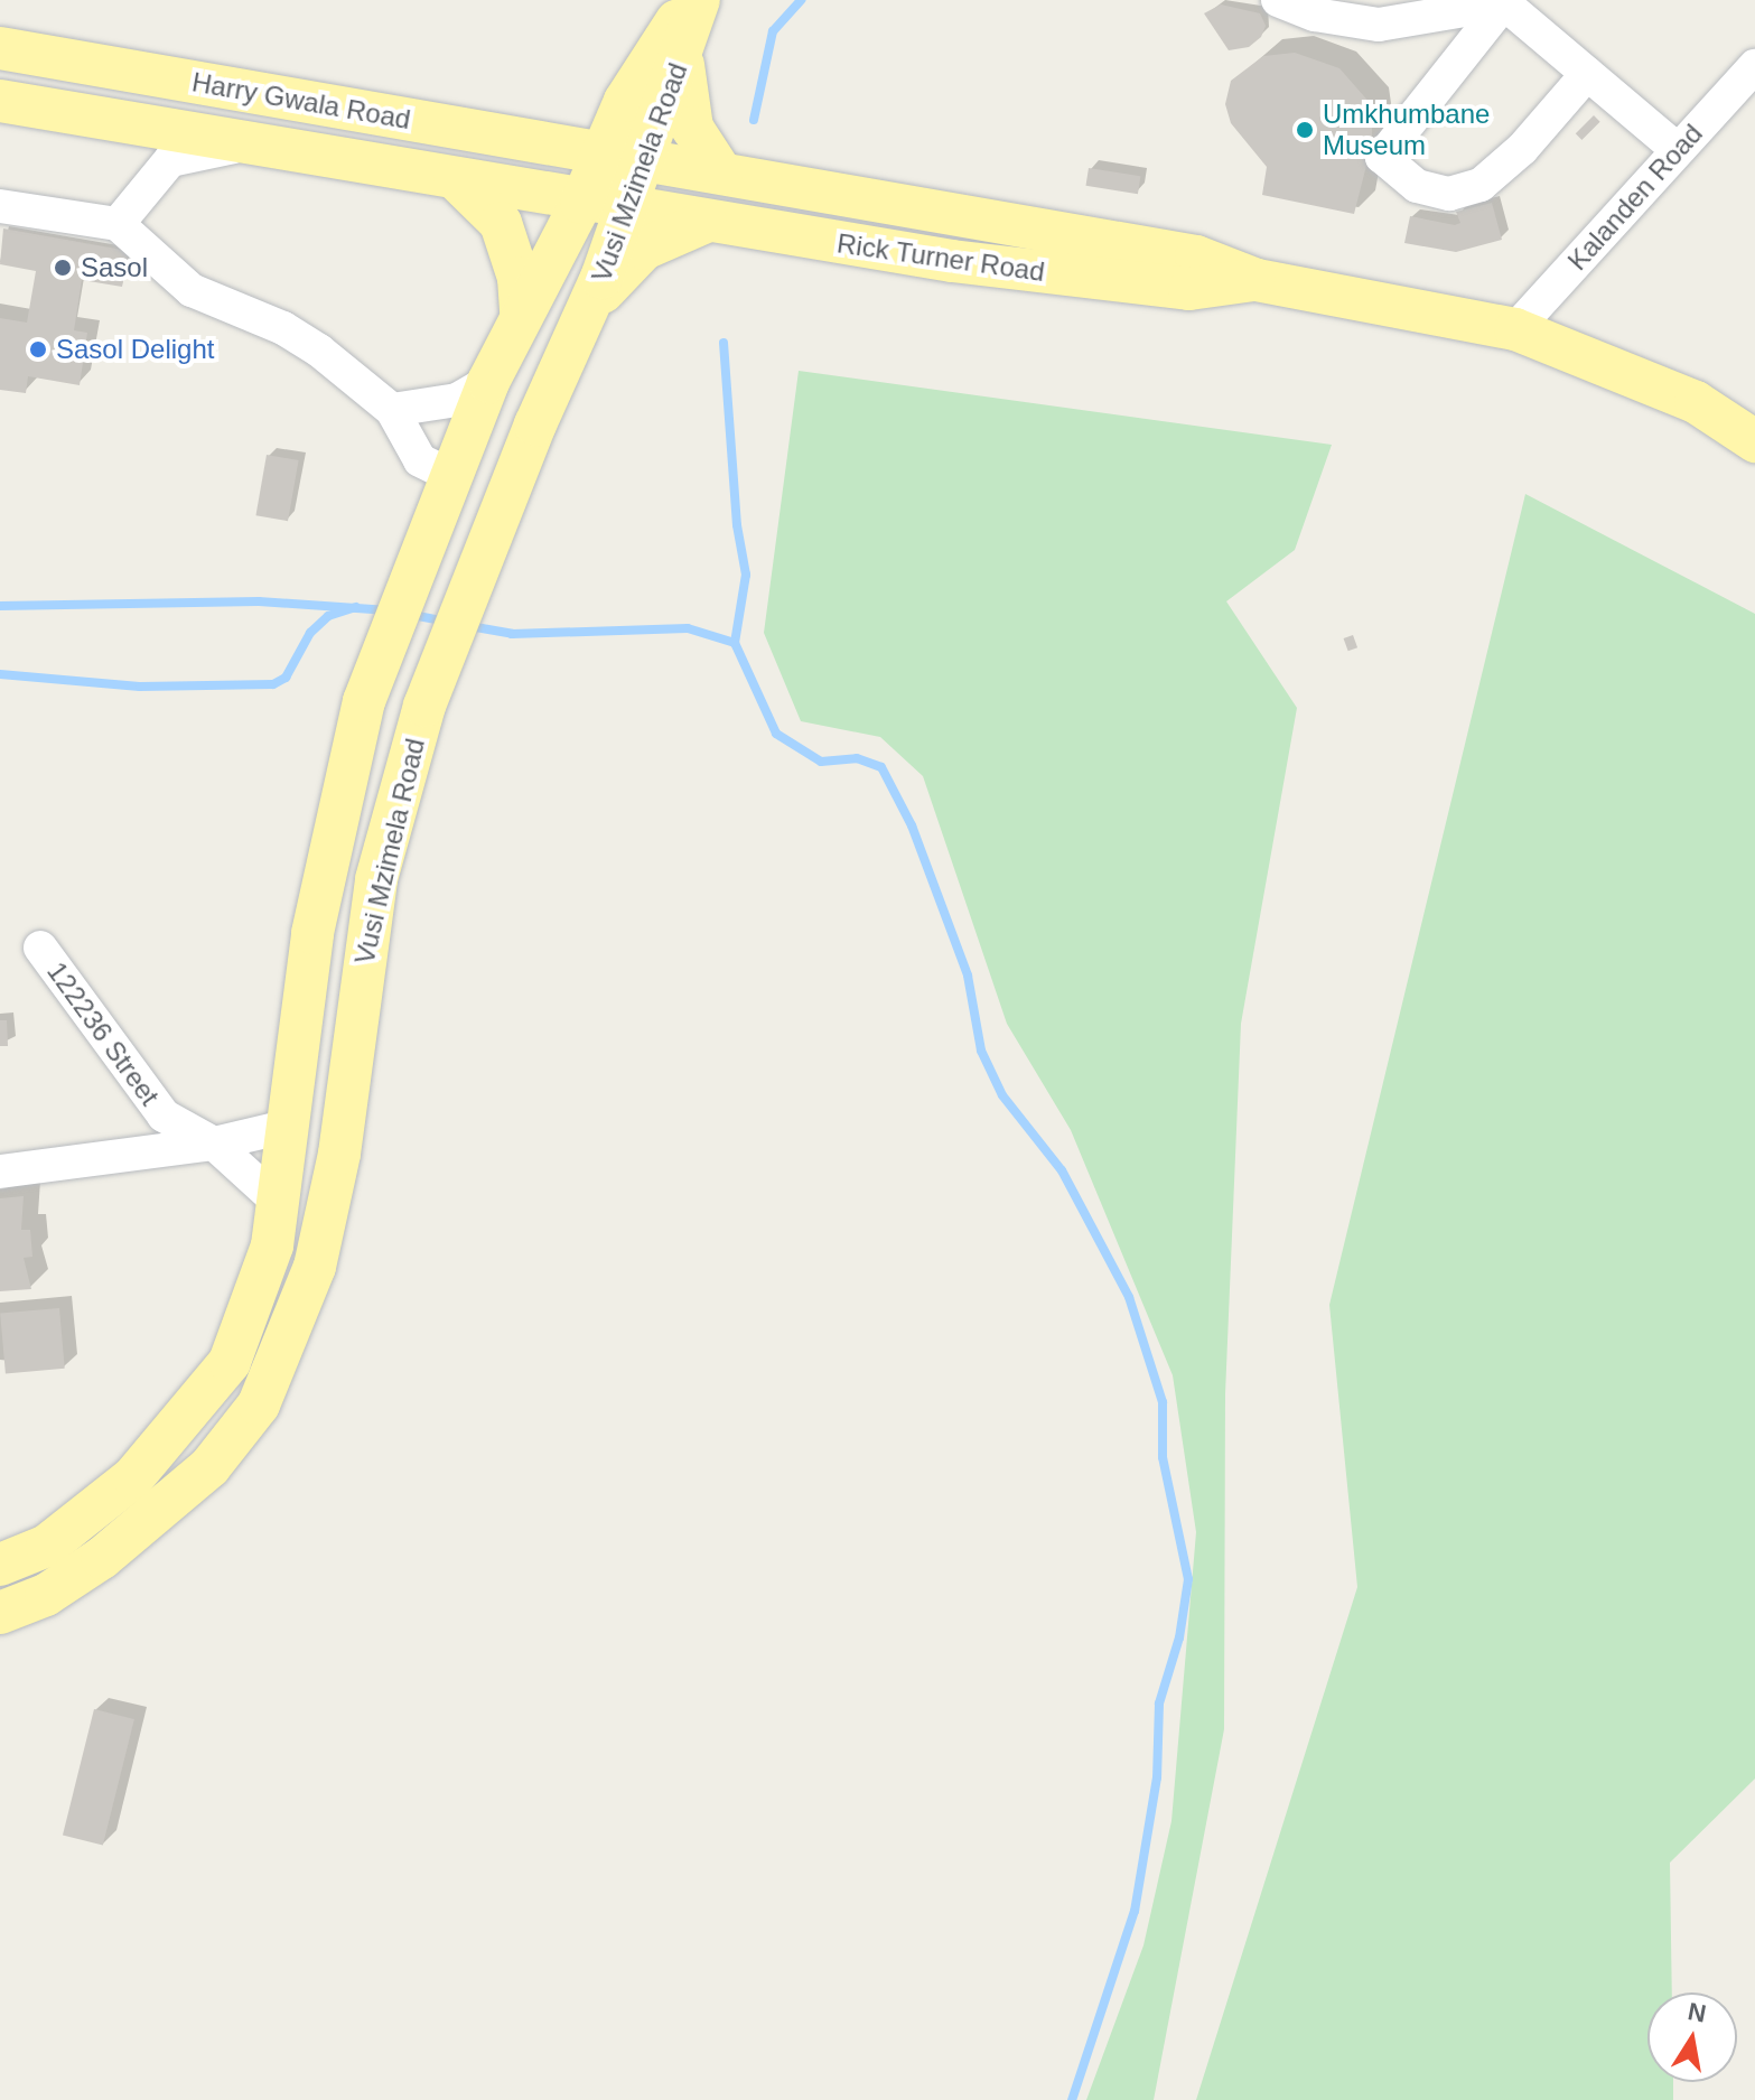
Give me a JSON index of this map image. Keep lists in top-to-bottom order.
{
  "streets": {
    "main road": ["Harry Gwala Road", "Vusi Mzimela Road", "Rick Turner Road"],
    "street": ["Kalanden Road", "122236 Street"]
  },
  "crossings": [
    ["Harry Gwala Road", "Vusi Mzimela Road"],
    ["Harry Gwala Road", "Rick Turner Road"],
    ["Vusi Mzimela Road", "Rick Turner Road"],
    ["Vusi Mzimela Road", "122236 Street"],
    ["Kalanden Road", "Rick Turner Road"]
  ],
  "places": ["Umkhumbane Museum", "Sasol", "Sasol Delight"],
  "north": "top"
}
